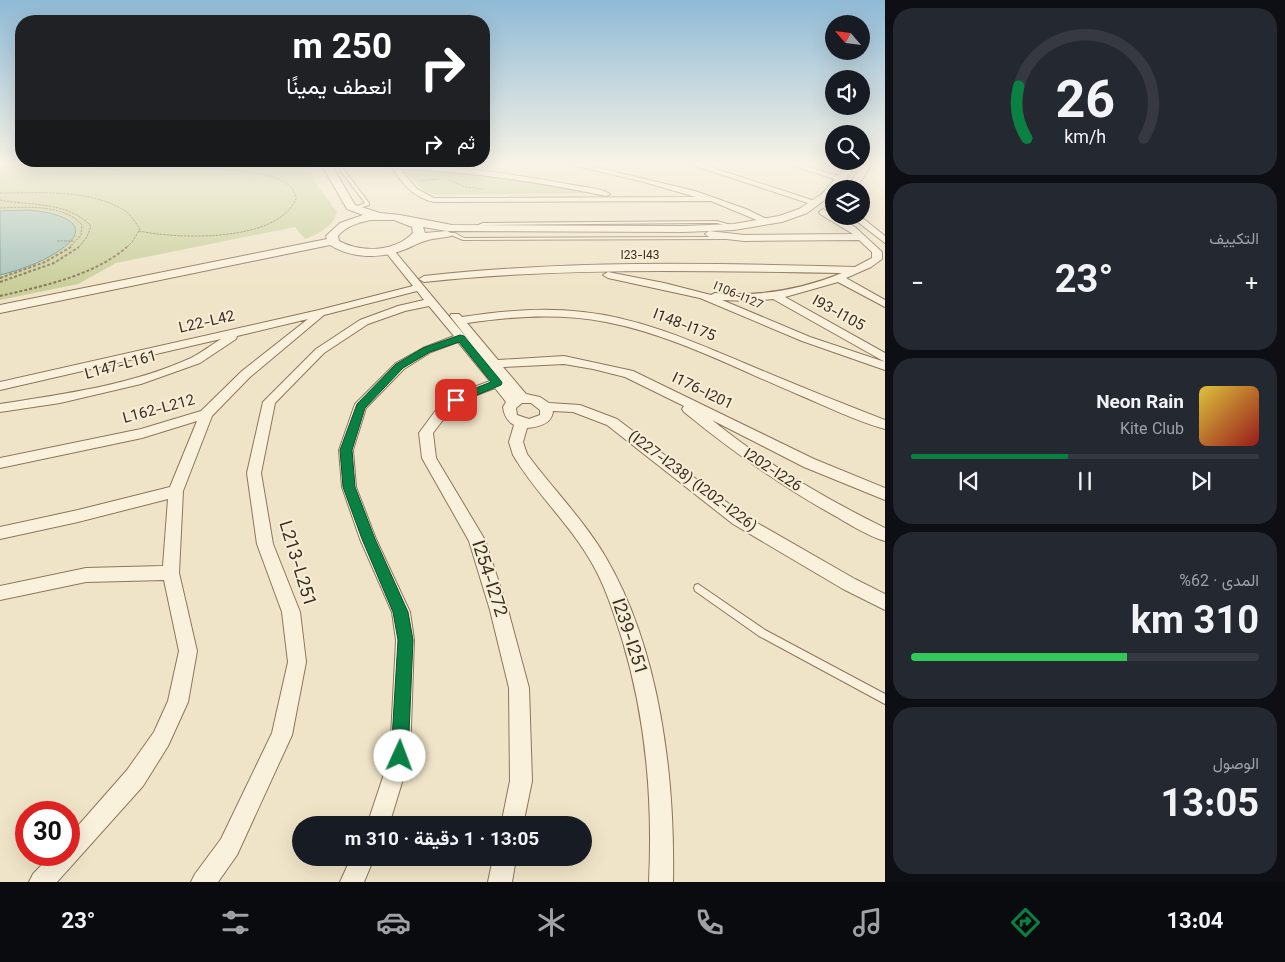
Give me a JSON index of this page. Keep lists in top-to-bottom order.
{
  "streets": {
    "street": [
      "I23-I43",
      "I106-I127",
      "I93-I105",
      "L22-L42",
      "I148-I175",
      "L147-L161",
      "I176-I201",
      "L162-L212",
      "I202-I226",
      "(I227-I238) (I202-I226)",
      "L213-L251",
      "I254-I272",
      "I239-I251"
    ]
  },
  "crossings": [
    ["I23-I43", "I106-I127"],
    ["I23-I43", "L22-L42"],
    ["L22-L42", "L147-L161"],
    ["L22-L42", "L162-L212"],
    ["I176-I201", "I202-I226"],
    ["(I227-I238) (I202-I226)", "I239-I251"]
  ],
  "north": "top left",
  "page": {
    "turn": ["250 m", "انعطف يمينًا"],
    "then": "ثم",
    "tile": [
      "التكييف",
      ["المدى · 62%", "310 km"],
      ["الوصول", "13:05"]
    ],
    "heat": ["−", "23°", "+"],
    "song": ["Neon Rain", "Kite Club"],
    "limit": "30",
    "trip": "13:05 · 1 دقيقة · 310 m",
    "tabs": ["13:04", "23°"],
    "gauge": ["26", "km/h"]
  }
}
